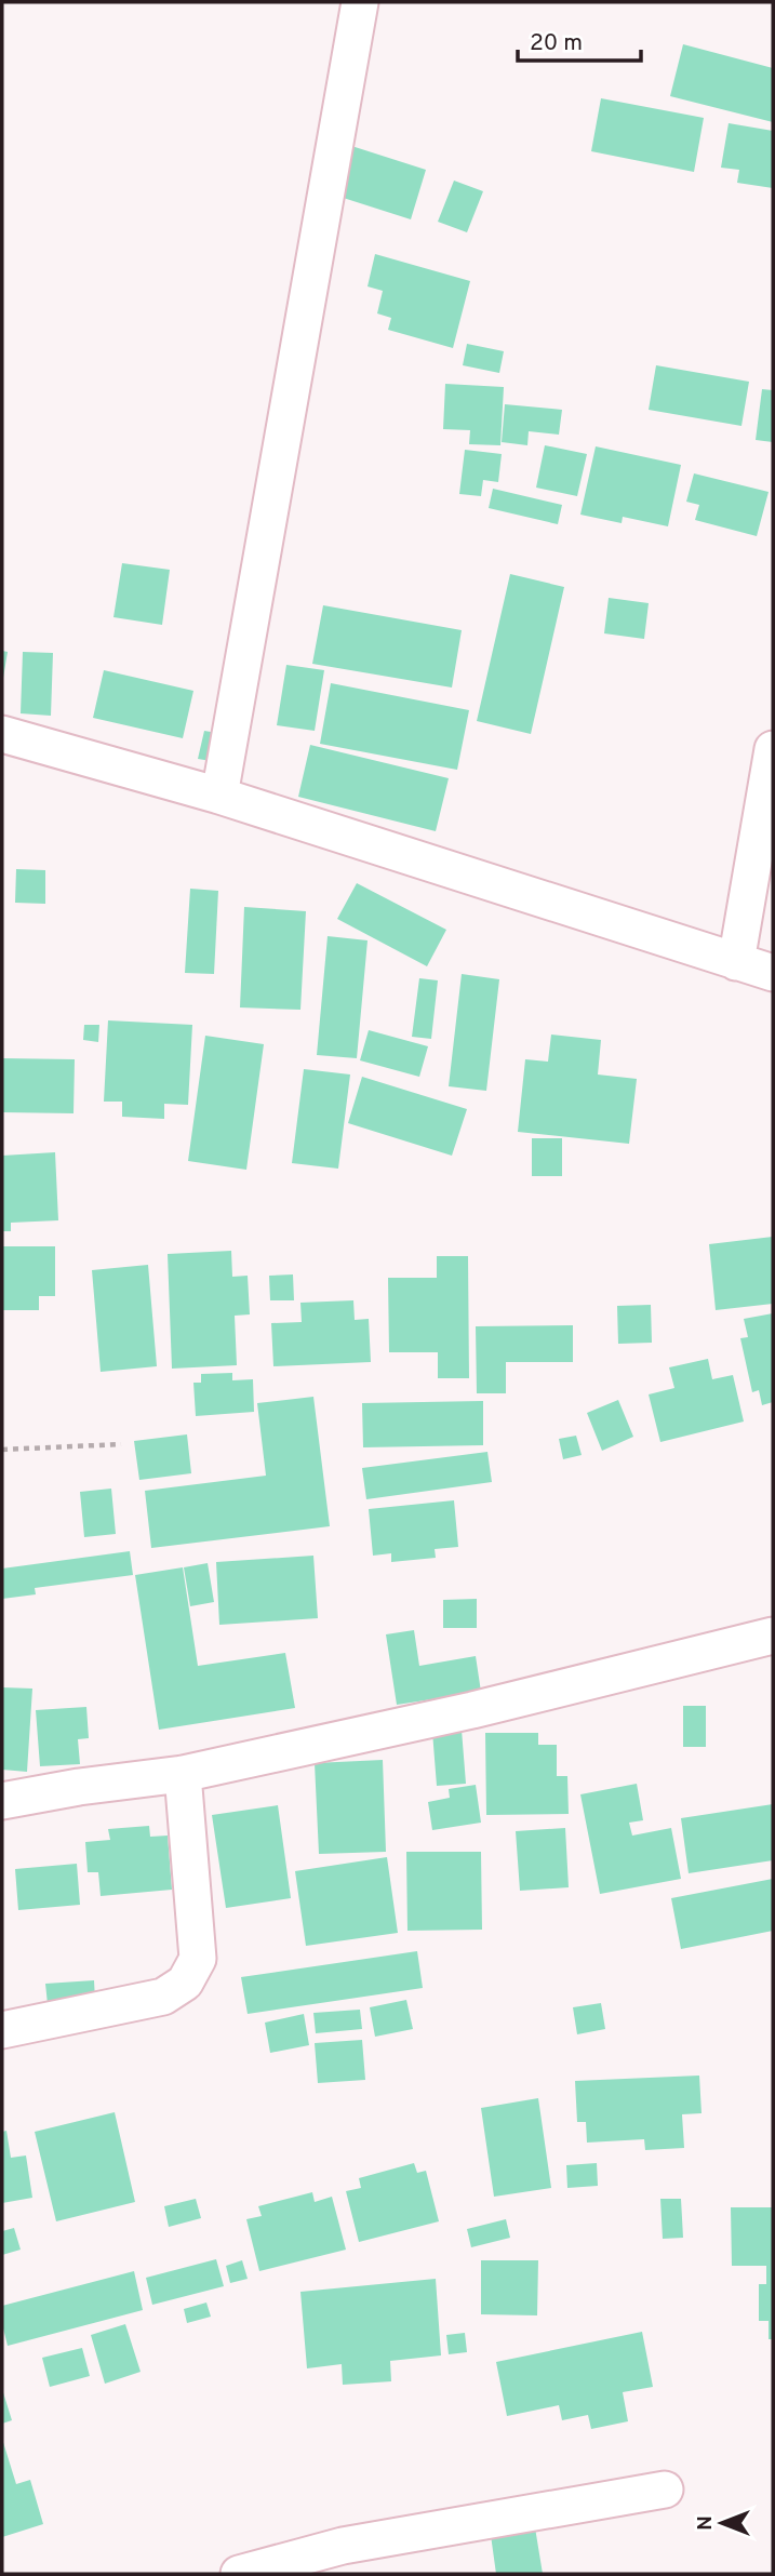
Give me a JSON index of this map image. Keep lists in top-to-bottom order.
{
  "scale_bar": "20 m",
  "north": "left"
}
